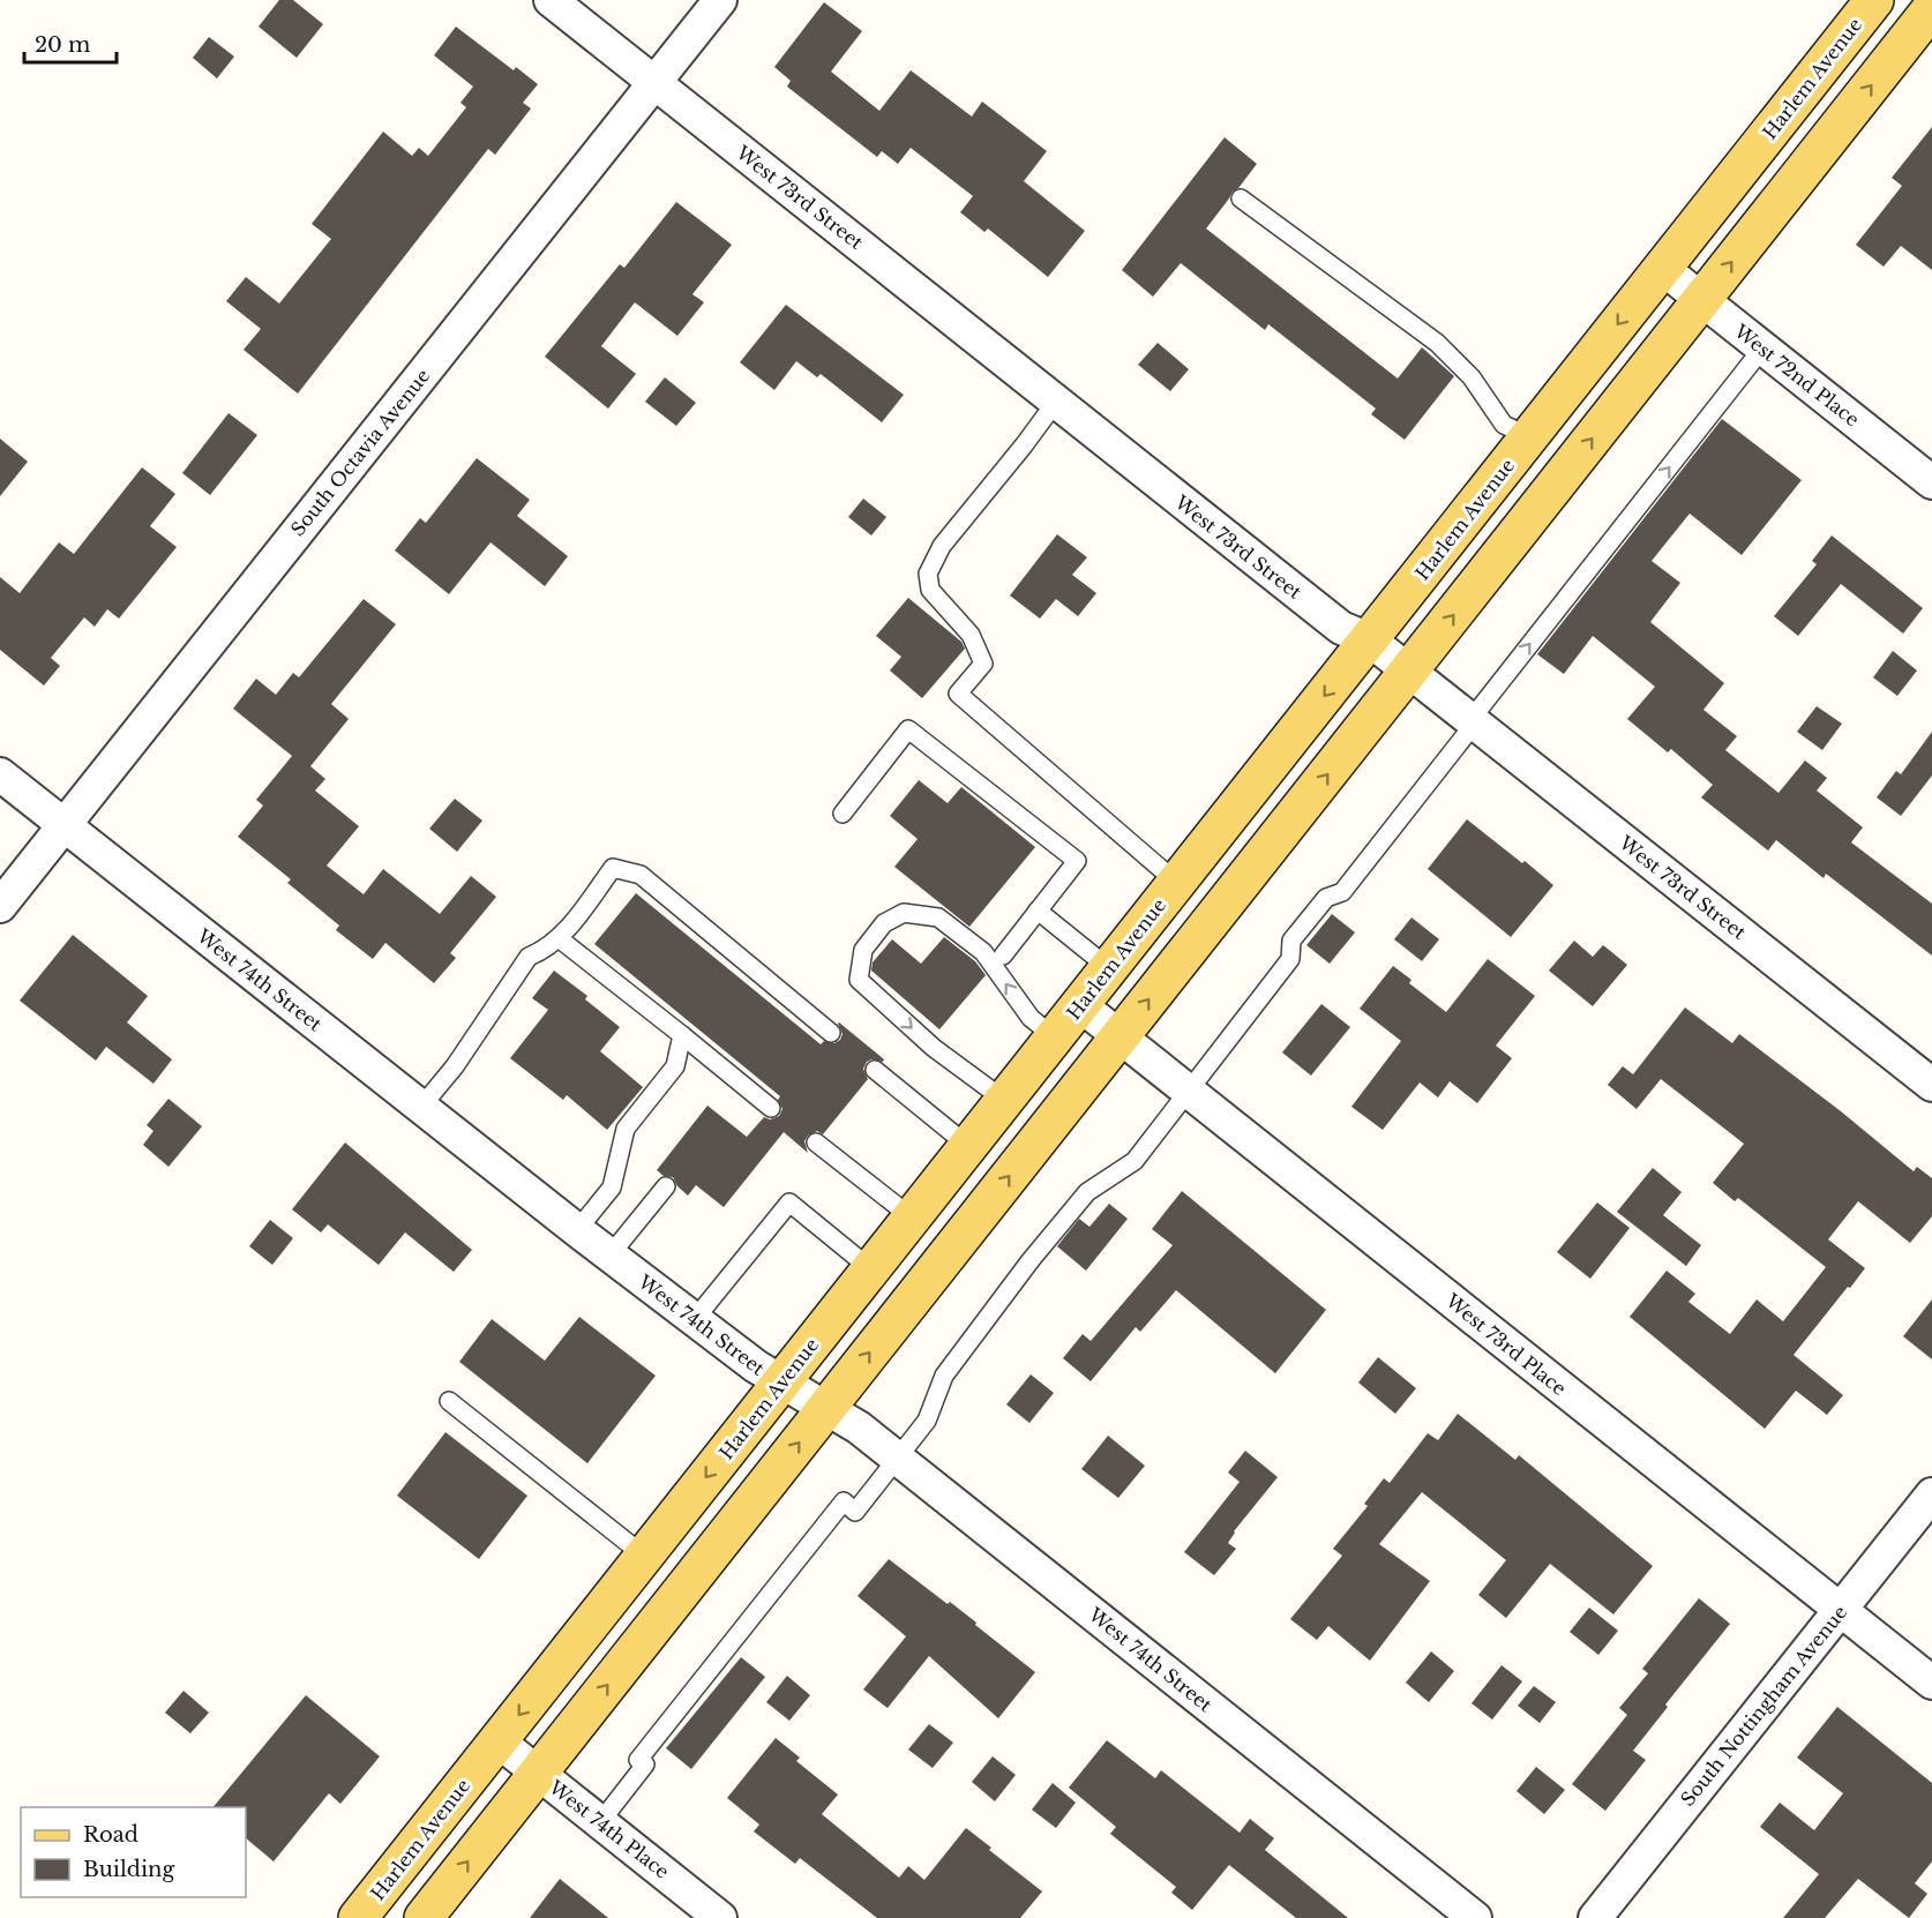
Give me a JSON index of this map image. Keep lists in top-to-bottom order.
{
  "streets": {
    "main road": ["Harlem Avenue"],
    "street": [
      "West 73rd Street",
      "West 72nd Place",
      "South Octavia Avenue",
      "West 74th Street",
      "West 73rd Place",
      "South Nottingham Avenue",
      "West 74th Place"
    ]
  },
  "crossings": [
    ["Harlem Avenue", "West 73rd Street"],
    ["Harlem Avenue", "West 72nd Place"],
    ["Harlem Avenue", "West 74th Street"],
    ["Harlem Avenue", "West 73rd Place"],
    ["Harlem Avenue", "West 74th Place"],
    ["West 73rd Street", "South Octavia Avenue"],
    ["South Octavia Avenue", "West 74th Street"],
    ["West 73rd Place", "South Nottingham Avenue"]
  ],
  "legend": ["Road", "Building"],
  "scale_bar": "20 m"
}
